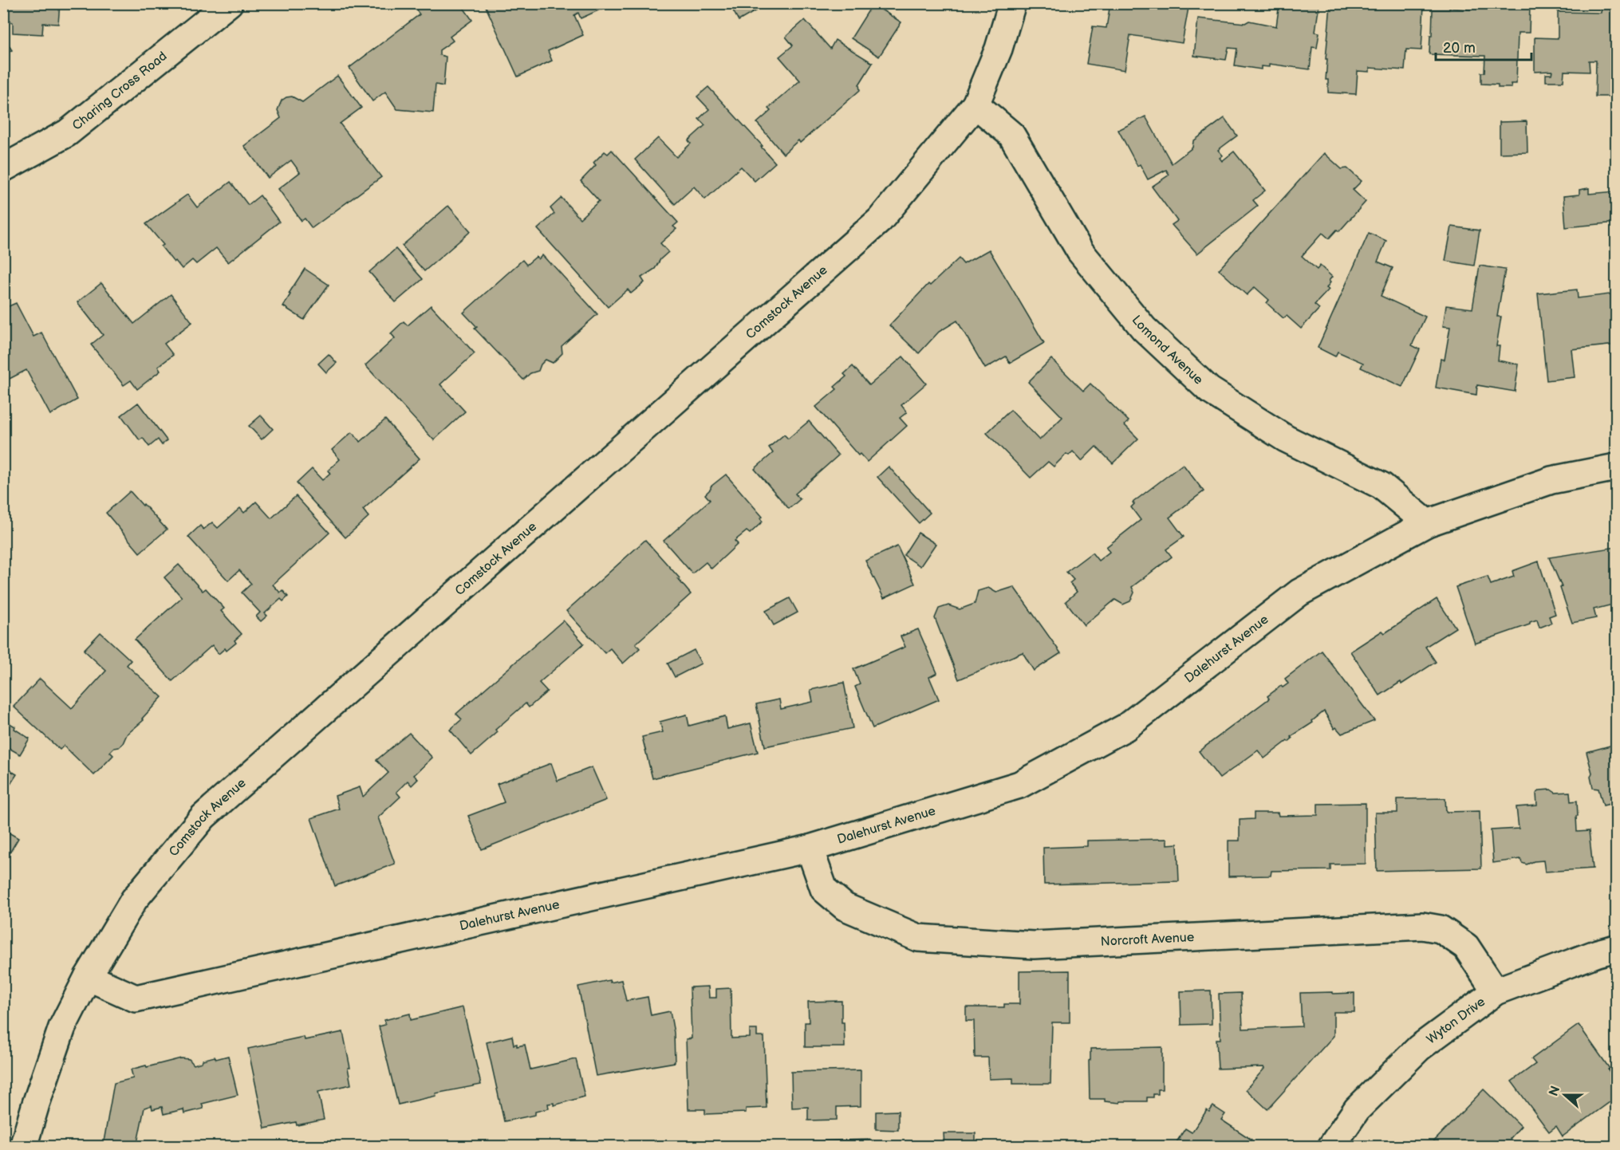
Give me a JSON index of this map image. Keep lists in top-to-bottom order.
{
  "streets": {
    "street": [
      "Charing Cross Road",
      "Comstock Avenue",
      "Lomond Avenue",
      "Dalehurst Avenue",
      "Norcroft Avenue",
      "Wyton Drive"
    ]
  },
  "crossings": [
    ["Comstock Avenue", "Lomond Avenue"],
    ["Comstock Avenue", "Dalehurst Avenue"],
    ["Lomond Avenue", "Dalehurst Avenue"],
    ["Dalehurst Avenue", "Norcroft Avenue"],
    ["Norcroft Avenue", "Wyton Drive"]
  ],
  "scale_bar": "20 m",
  "north": "left"
}
